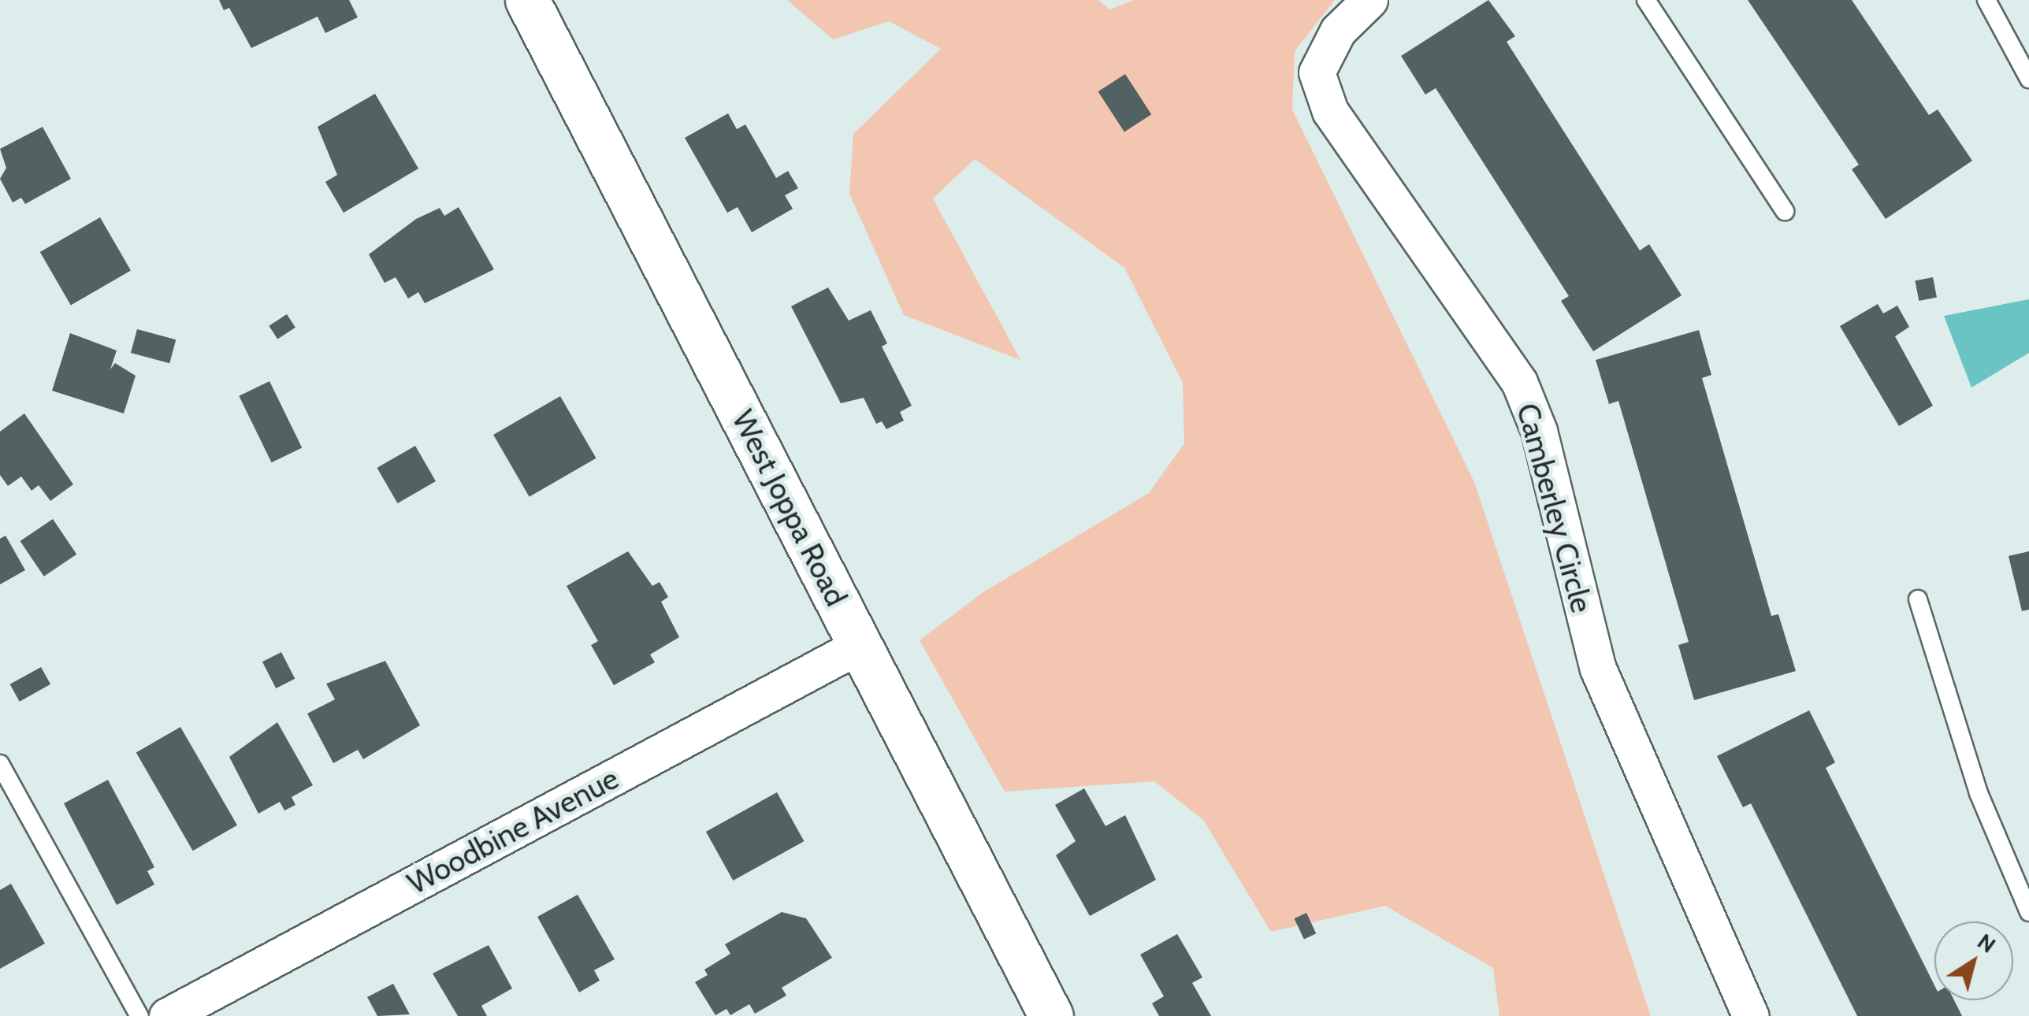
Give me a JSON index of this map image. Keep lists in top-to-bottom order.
{
  "streets": {
    "street": ["West Joppa Road", "Camberley Circle", "Woodbine Avenue"]
  },
  "crossings": [
    ["West Joppa Road", "Woodbine Avenue"]
  ],
  "north": "top right"
}
